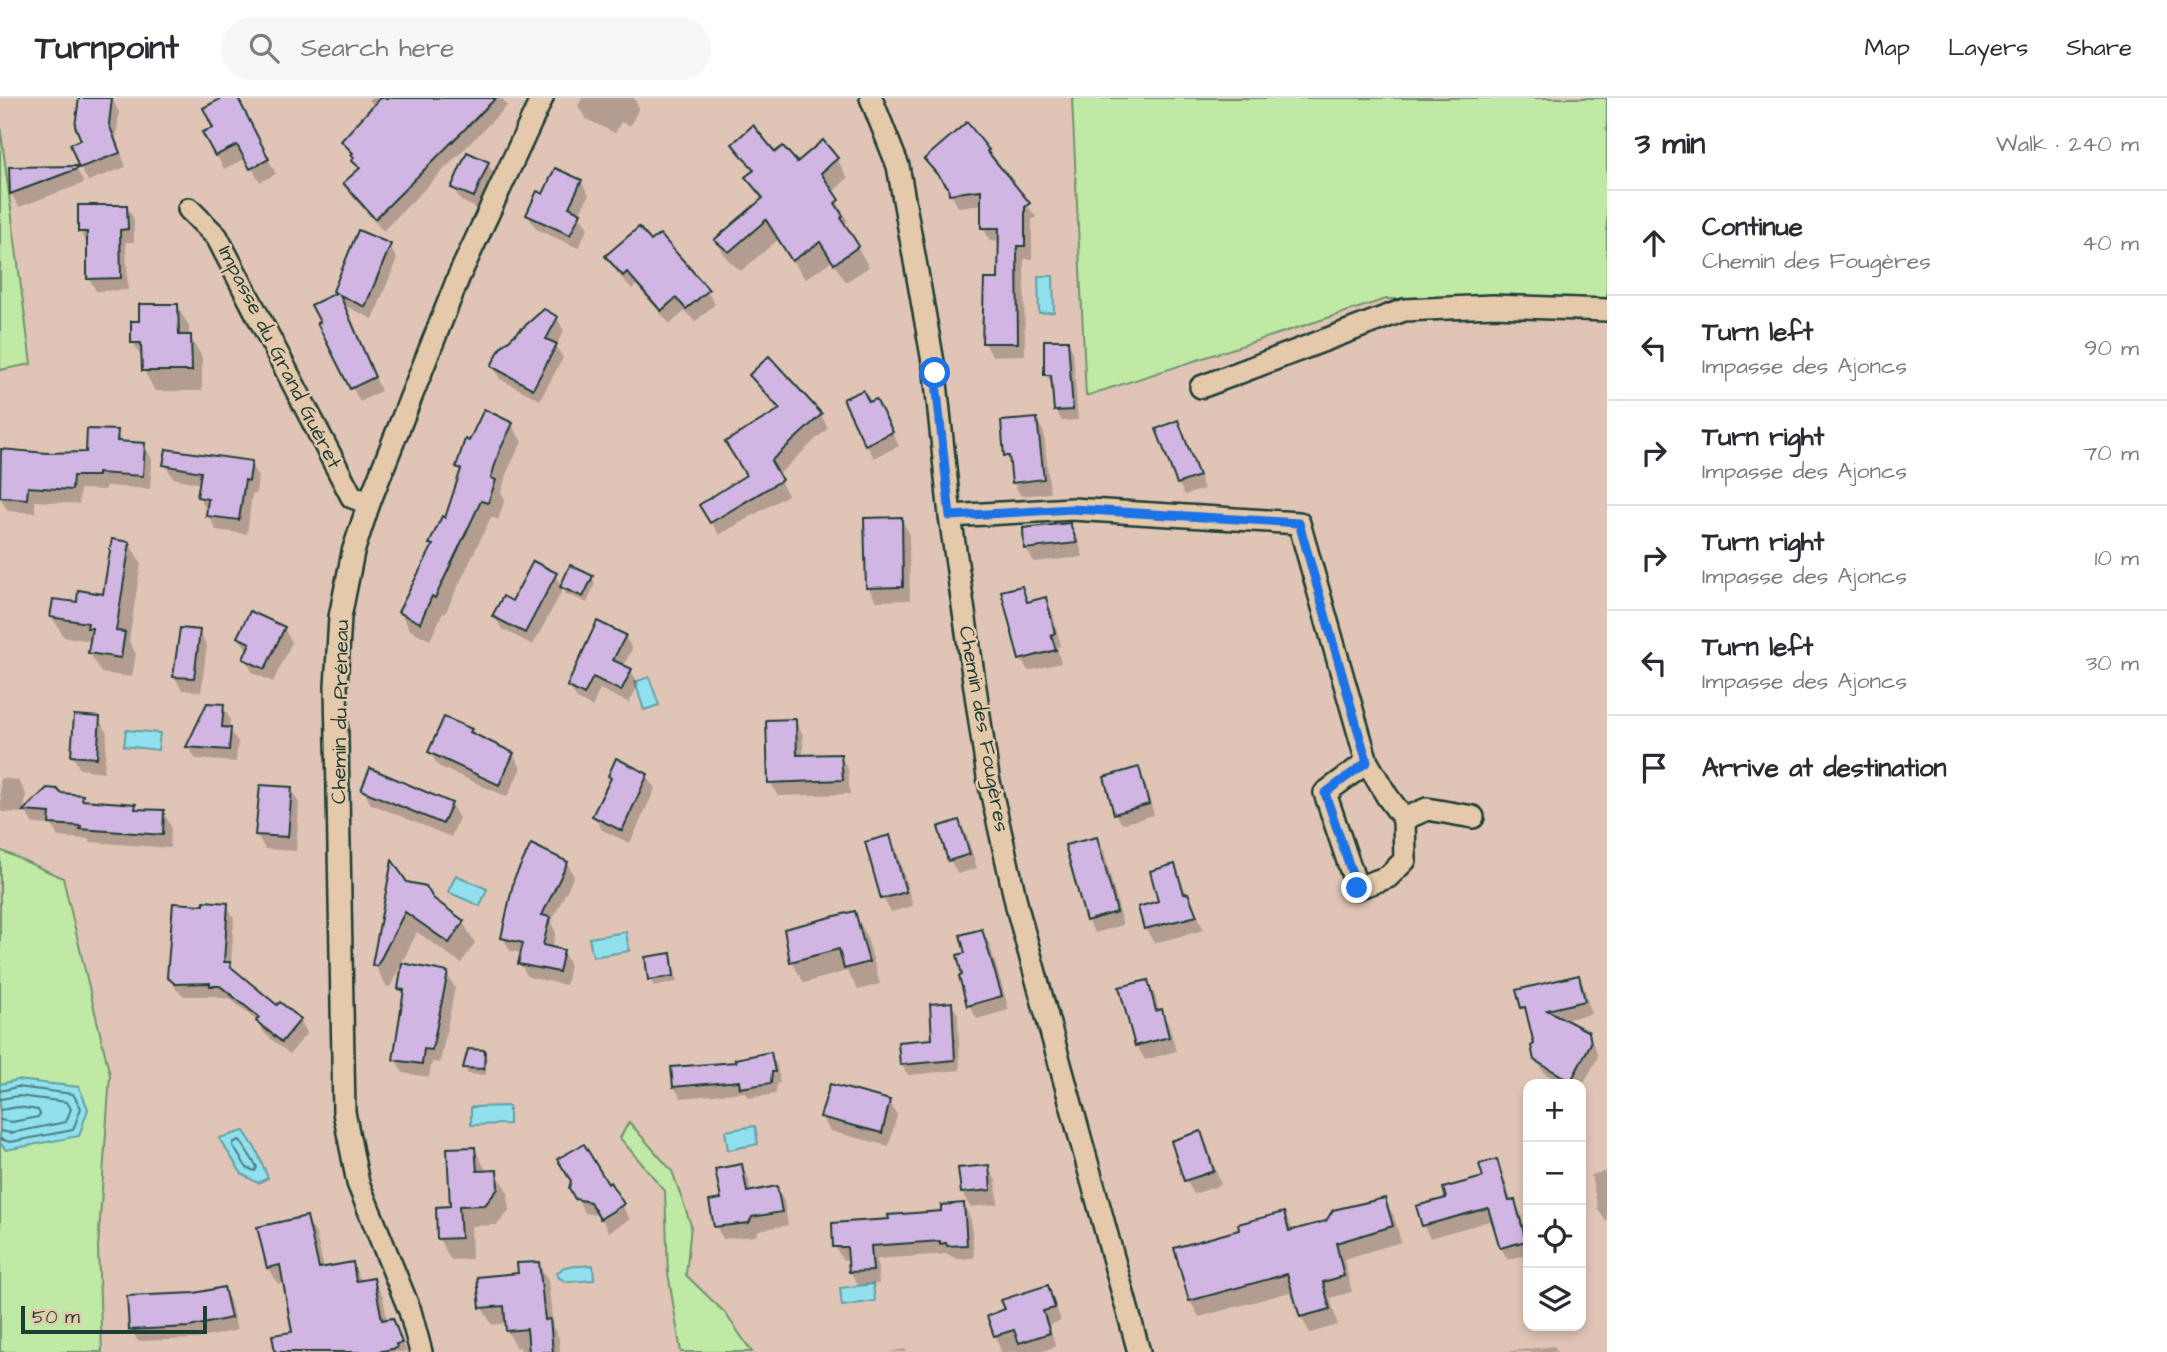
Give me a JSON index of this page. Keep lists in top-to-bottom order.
{
  "streets": {
    "street": ["Impasse du Grand Guéret", "Chemin du Préneau", "Chemin des Fougères"]
  },
  "crossings": [
    ["Impasse du Grand Guéret", "Chemin du Préneau"]
  ],
  "scale_bar": "50 m",
  "page": {
    "header": "Turnpoint",
    "search": "Search here",
    "nav": ["Map", "Layers", "Share"],
    "heading": ["3 min", "Walk · 240 m"],
    "list": [
      ["Continue", "Chemin des Fougères", "40 m"],
      ["Turn left", "Impasse des Ajoncs", "90 m"],
      ["Turn right", "Impasse des Ajoncs", "70 m"],
      ["Turn right", "Impasse des Ajoncs", "10 m"],
      ["Turn left", "Impasse des Ajoncs", "30 m"],
      "Arrive at destination"
    ],
    "map_buttons": ["+", "−"],
    "scale": "50 m"
  }
}
